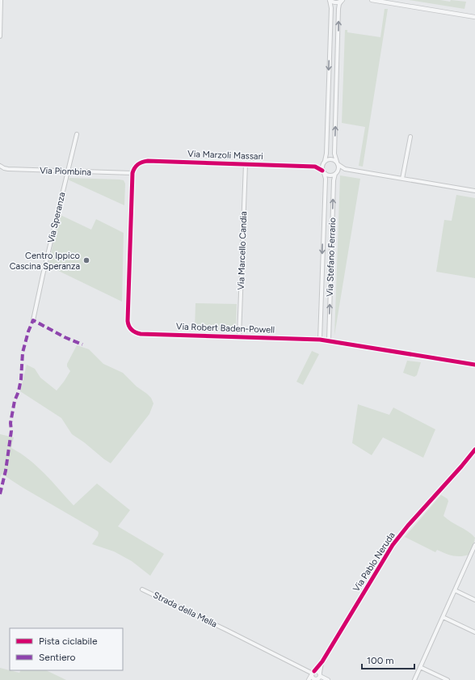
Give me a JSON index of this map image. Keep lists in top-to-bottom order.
{
  "streets": {
    "street": [
      "Via Marzoli Massari",
      "Via Piombina",
      "Via Speranza",
      "Via Marcello Candia",
      "Via Stefano Ferrario",
      "Via Robert Baden-Powell",
      "Via Pablo Neruda",
      "Strada della Mella"
    ]
  },
  "crossings": [
    ["Via Marzoli Massari", "Via Piombina"],
    ["Via Marzoli Massari", "Via Marcello Candia"],
    ["Via Marzoli Massari", "Via Stefano Ferrario"],
    ["Via Marzoli Massari", "Via Robert Baden-Powell"],
    ["Via Piombina", "Via Speranza"],
    ["Via Piombina", "Via Robert Baden-Powell"],
    ["Via Marcello Candia", "Via Robert Baden-Powell"],
    ["Via Stefano Ferrario", "Via Robert Baden-Powell"],
    ["Via Pablo Neruda", "Strada della Mella"]
  ],
  "places": ["Centro Ippico Cascina Speranza"],
  "legend": ["Pista ciclabile", "Sentiero"],
  "scale_bar": "100 m"
}
